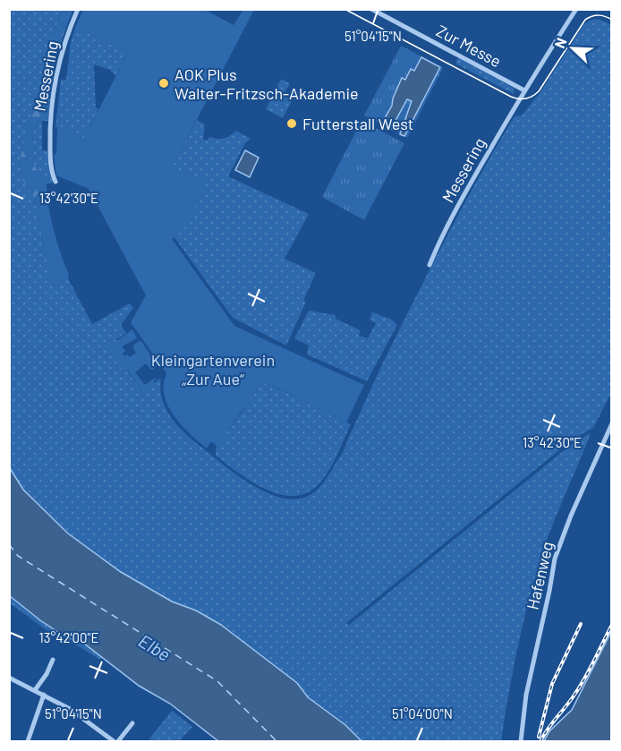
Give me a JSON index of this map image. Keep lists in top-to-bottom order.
{
  "streets": {
    "street": ["Zur Messe", "Messering", "Hafenweg"]
  },
  "crossings": [
    ["Zur Messe", "Messering"]
  ],
  "water": ["Elbe"],
  "parks": ["Kleingartenverein „Zur Aue“"],
  "places": ["AOK Plus Walter-Fritzsch-Akademie", "Futterstall West"],
  "north": "top left",
  "coordinates": [
    "51°04'15\"N",
    "13°42'30\"E",
    "13°42'00\"E",
    "51°04'00\"N"
  ]
}
